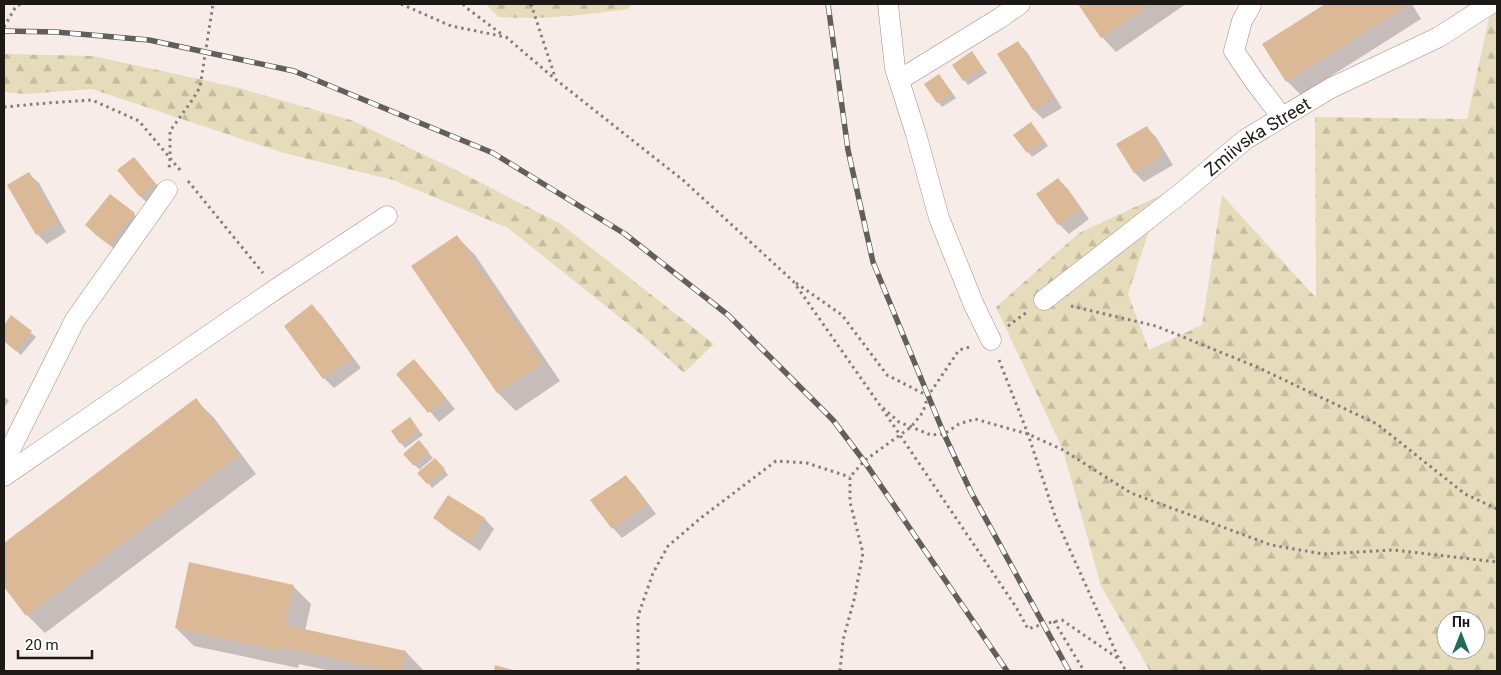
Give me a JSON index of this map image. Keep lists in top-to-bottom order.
{
  "streets": {
    "street": ["Zmiivska Street"]
  },
  "scale_bar": "20 m",
  "north": "top"
}
